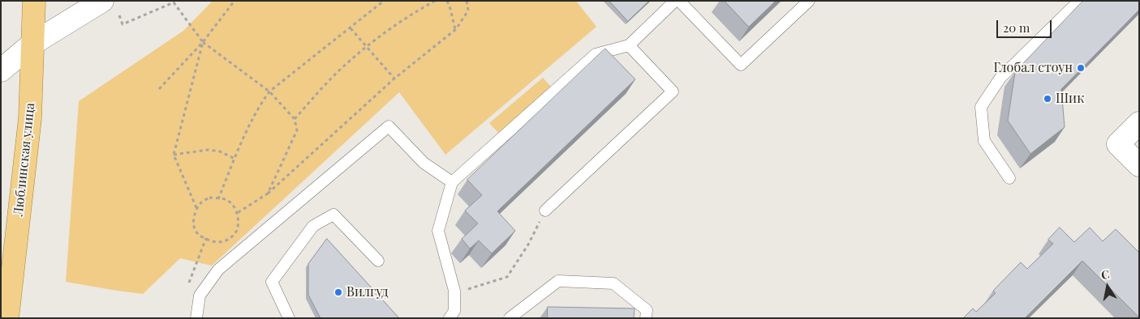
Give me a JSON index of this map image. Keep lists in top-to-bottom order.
{
  "streets": {
    "main road": ["Люблинская улица"]
  },
  "places": ["Глобал стоун", "Шик", "Вилгуд"],
  "scale_bar": "20 m",
  "north": "top"
}
